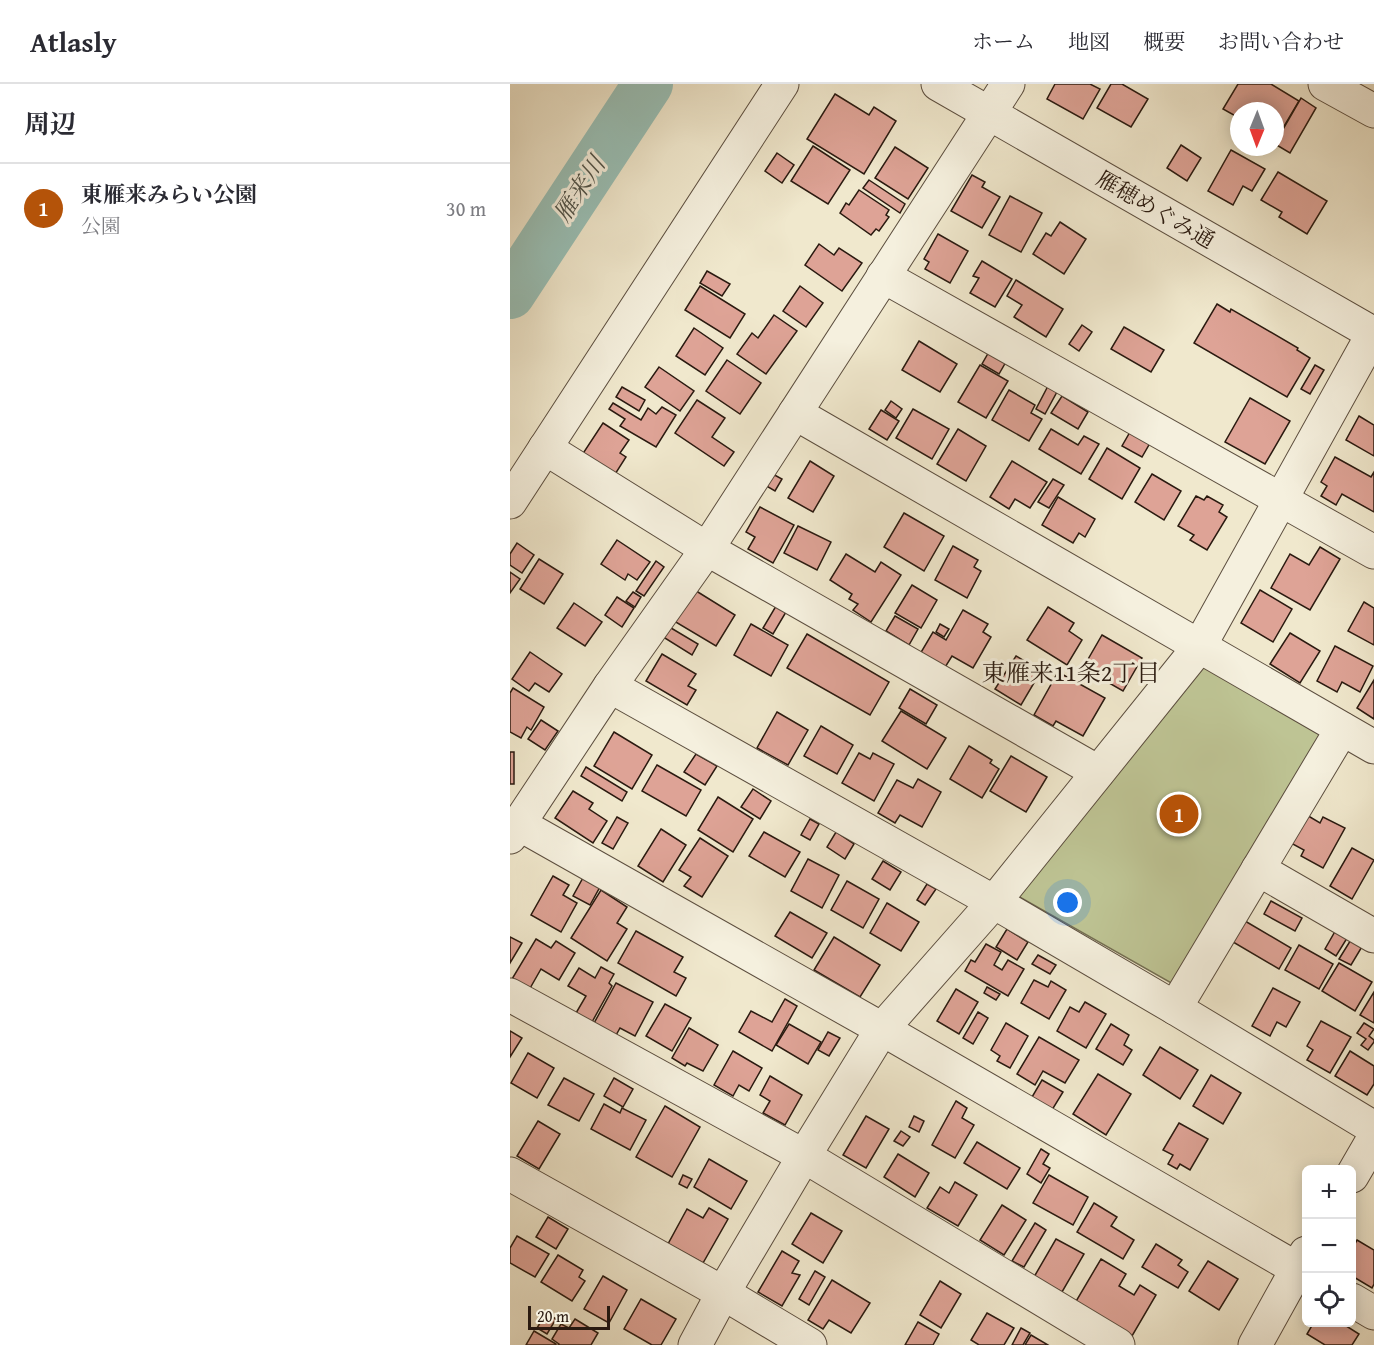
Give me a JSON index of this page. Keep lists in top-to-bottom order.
{
  "streets": {
    "street": ["雁穂めぐみ通"]
  },
  "districts": ["東雁来11条2丁目"],
  "water": ["雁来川"],
  "scale_bar": "20 m",
  "north": "bottom",
  "page": {
    "header": "Atlasly",
    "nav": [
      "ホーム",
      "地図",
      "概要",
      "お問い合わせ"
    ],
    "heading": "周辺",
    "list": [
      {
        "mark": "1",
        "name": "東雁来みらい公園",
        "note": "公園",
        "value": "30 m"
      }
    ],
    "pins": "1",
    "map_buttons": ["+", "−"],
    "scale": "20 m"
  }
}
